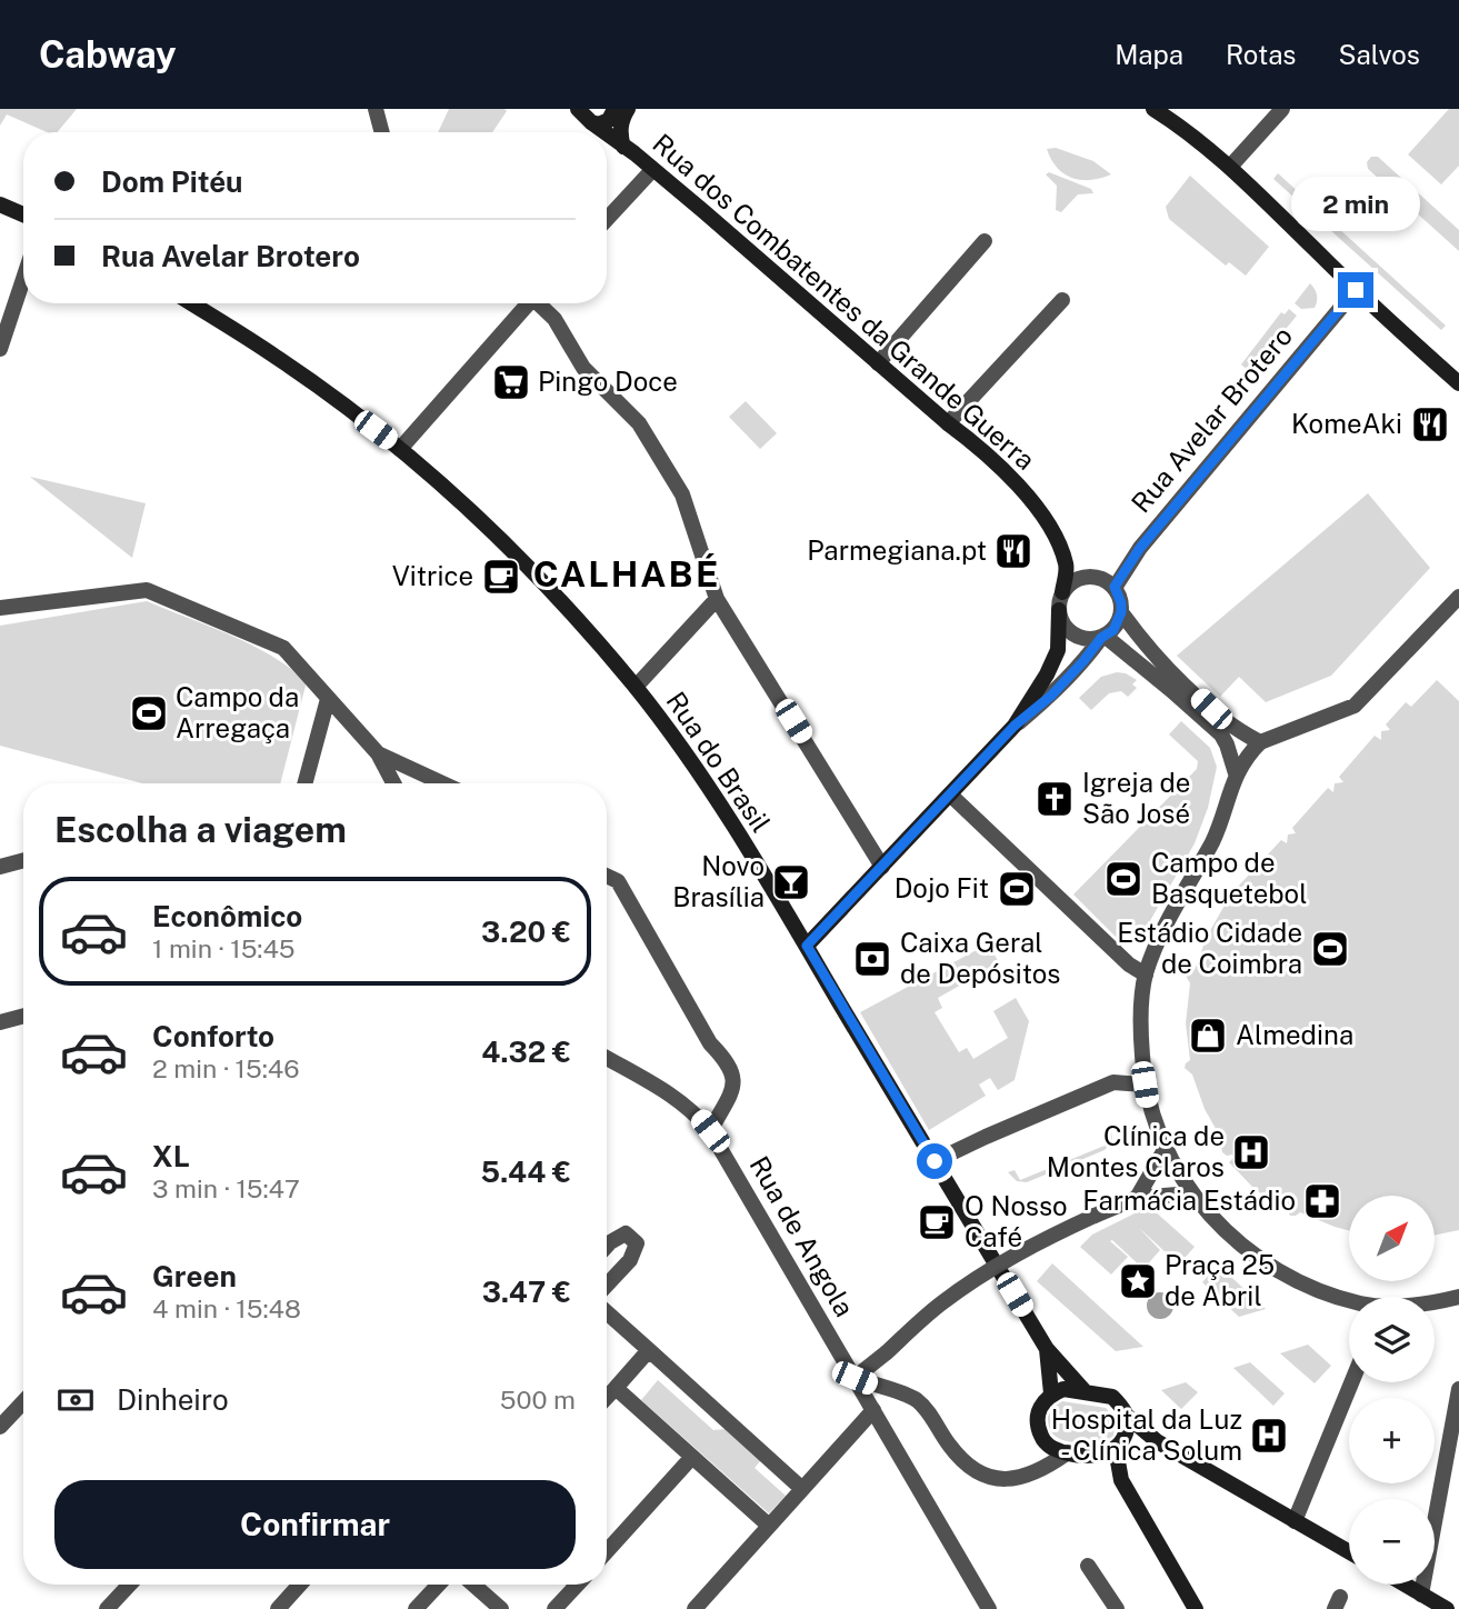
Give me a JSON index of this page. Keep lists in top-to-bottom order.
{
  "streets": {
    "main road": ["Rua dos Combatentes da Grande Guerra", "Rua do Brasil"],
    "street": ["Rua Avelar Brotero", "Rua de Angola"]
  },
  "crossings": [
    ["Rua dos Combatentes da Grande Guerra", "Rua Avelar Brotero"]
  ],
  "districts": ["CALHABÉ"],
  "places": {
    "supermarket": ["Pingo Doce"],
    "restaurant": ["KomeAki", "Parmegiana.pt"],
    "cafe": ["Vitrice", "O Nosso Café"],
    "sports": [
      "Campo da Arregaça",
      "Campo de Basquetebol",
      "Dojo Fit",
      "Estádio Cidade de Coimbra"
    ],
    "church": ["Igreja de São José"],
    "bar": ["Novo Brasília"],
    "bank": ["Caixa Geral de Depósitos"],
    "shop": ["Almedina"],
    "hospital": ["Clínica de Montes Claros", "Hospital da Luz - Clínica Solum"],
    "pharmacy": ["Farmácia Estádio"],
    "place": ["Praça 25 de Abril"]
  },
  "north": "top right",
  "page": {
    "header": "Cabway",
    "nav": ["Mapa", "Rotas", "Salvos"],
    "banner": ["Dom Pitéu", "Rua Avelar Brotero"],
    "bubble": "2 min",
    "heading": "Escolha a viagem",
    "list": [
      {
        "name": "Econômico",
        "note": "1 min · 15:45",
        "value": "3.20 €"
      },
      {
        "name": "Conforto",
        "note": "2 min · 15:46",
        "value": "4.32 €"
      },
      {
        "name": "XL",
        "note": "3 min · 15:47",
        "value": "5.44 €"
      },
      {
        "name": "Green",
        "note": "4 min · 15:48",
        "value": "3.47 €"
      }
    ],
    "map_buttons": ["+", "−"],
    "pay": ["Dinheiro", "500 m"],
    "buttons": "Confirmar"
  }
}
